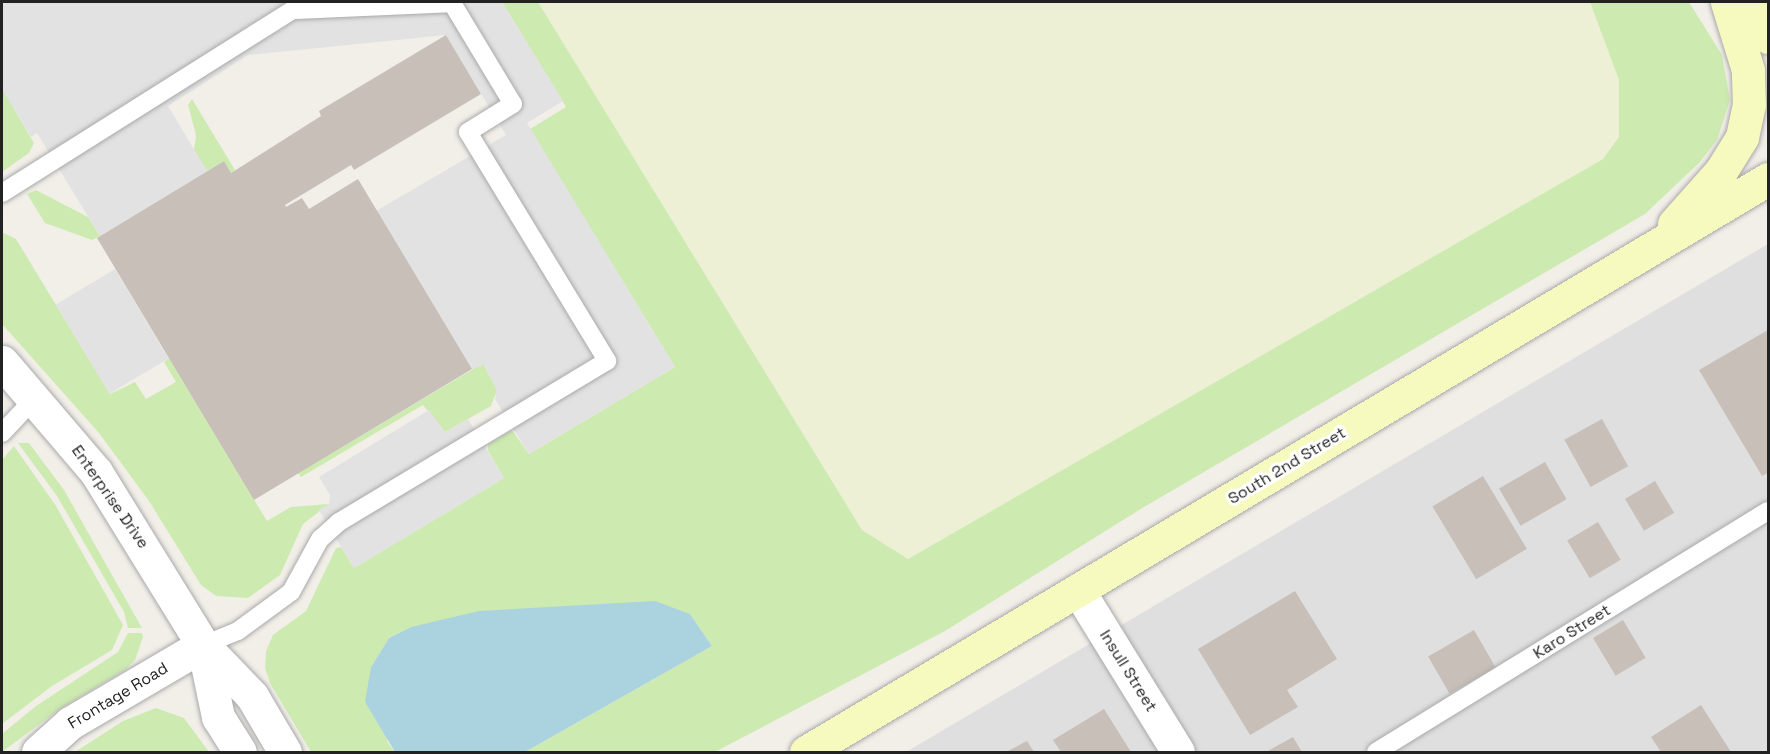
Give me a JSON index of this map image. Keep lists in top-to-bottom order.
{
  "streets": {
    "main road": ["South 2nd Street"],
    "street": ["Enterprise Drive", "Insull Street", "Frontage Road"],
    "lane": ["Karo Street"]
  },
  "crossings": [
    ["South 2nd Street", "Insull Street"],
    ["Enterprise Drive", "Frontage Road"]
  ]
}
